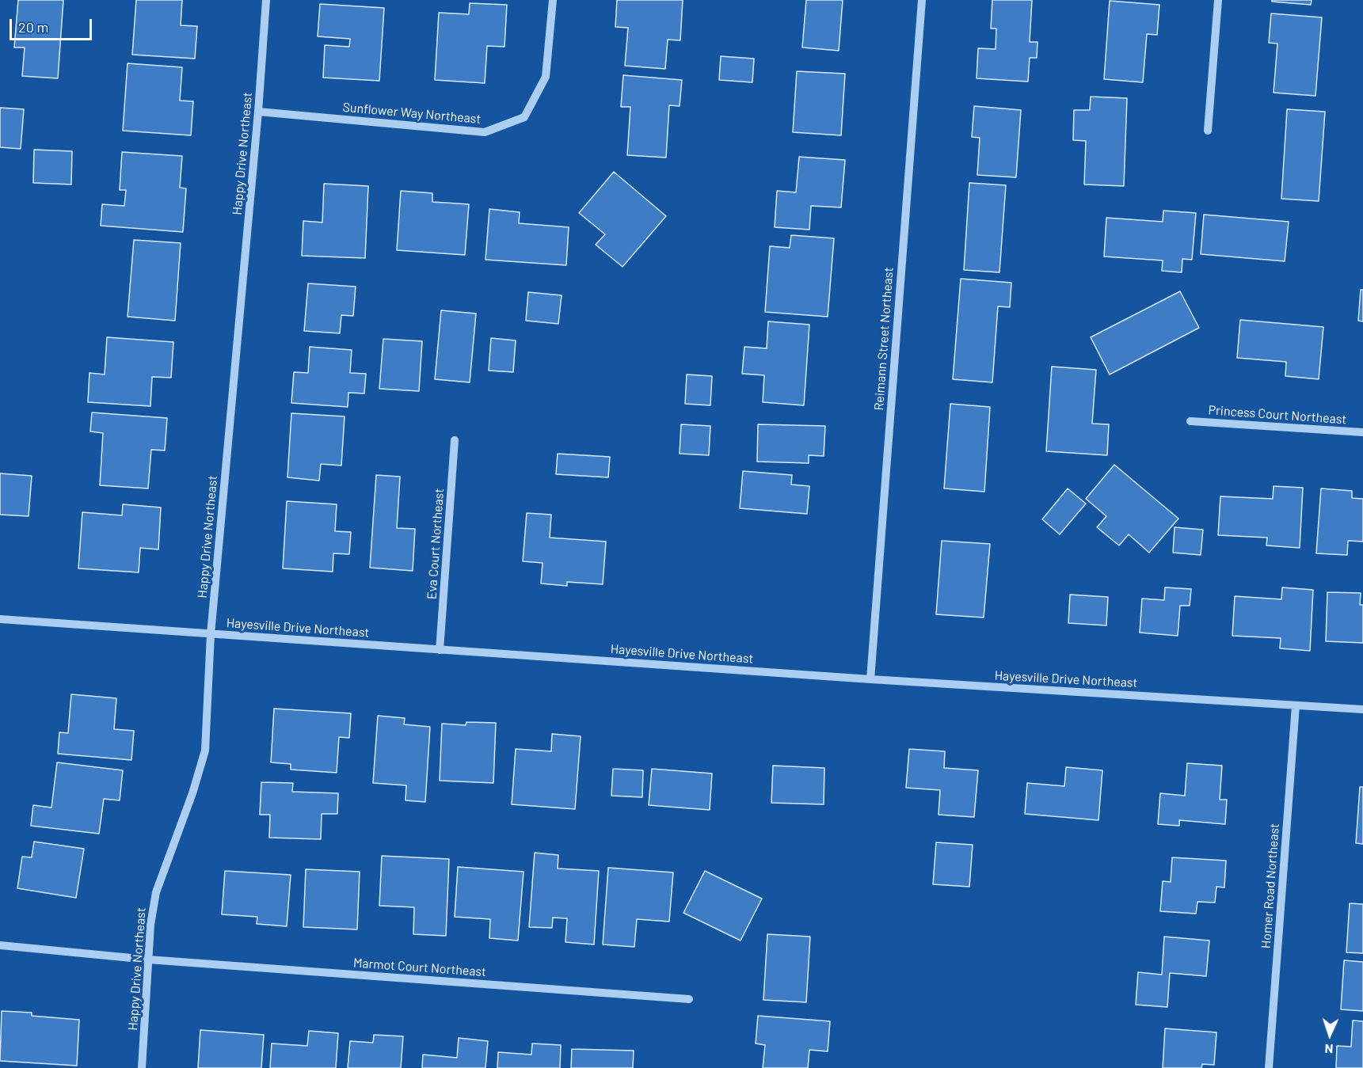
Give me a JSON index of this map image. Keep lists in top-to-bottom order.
{
  "streets": {
    "street": [
      "Sunflower Way Northeast",
      "Happy Drive Northeast",
      "Reimann Street Northeast",
      "Princess Court Northeast",
      "Eva Court Northeast",
      "Hayesville Drive Northeast",
      "Homer Road Northeast",
      "Marmot Court Northeast"
    ]
  },
  "crossings": [
    ["Sunflower Way Northeast", "Happy Drive Northeast"],
    ["Happy Drive Northeast", "Hayesville Drive Northeast"],
    ["Happy Drive Northeast", "Marmot Court Northeast"],
    ["Reimann Street Northeast", "Hayesville Drive Northeast"],
    ["Eva Court Northeast", "Hayesville Drive Northeast"],
    ["Hayesville Drive Northeast", "Homer Road Northeast"]
  ],
  "scale_bar": "20 m",
  "north": "bottom"
}
